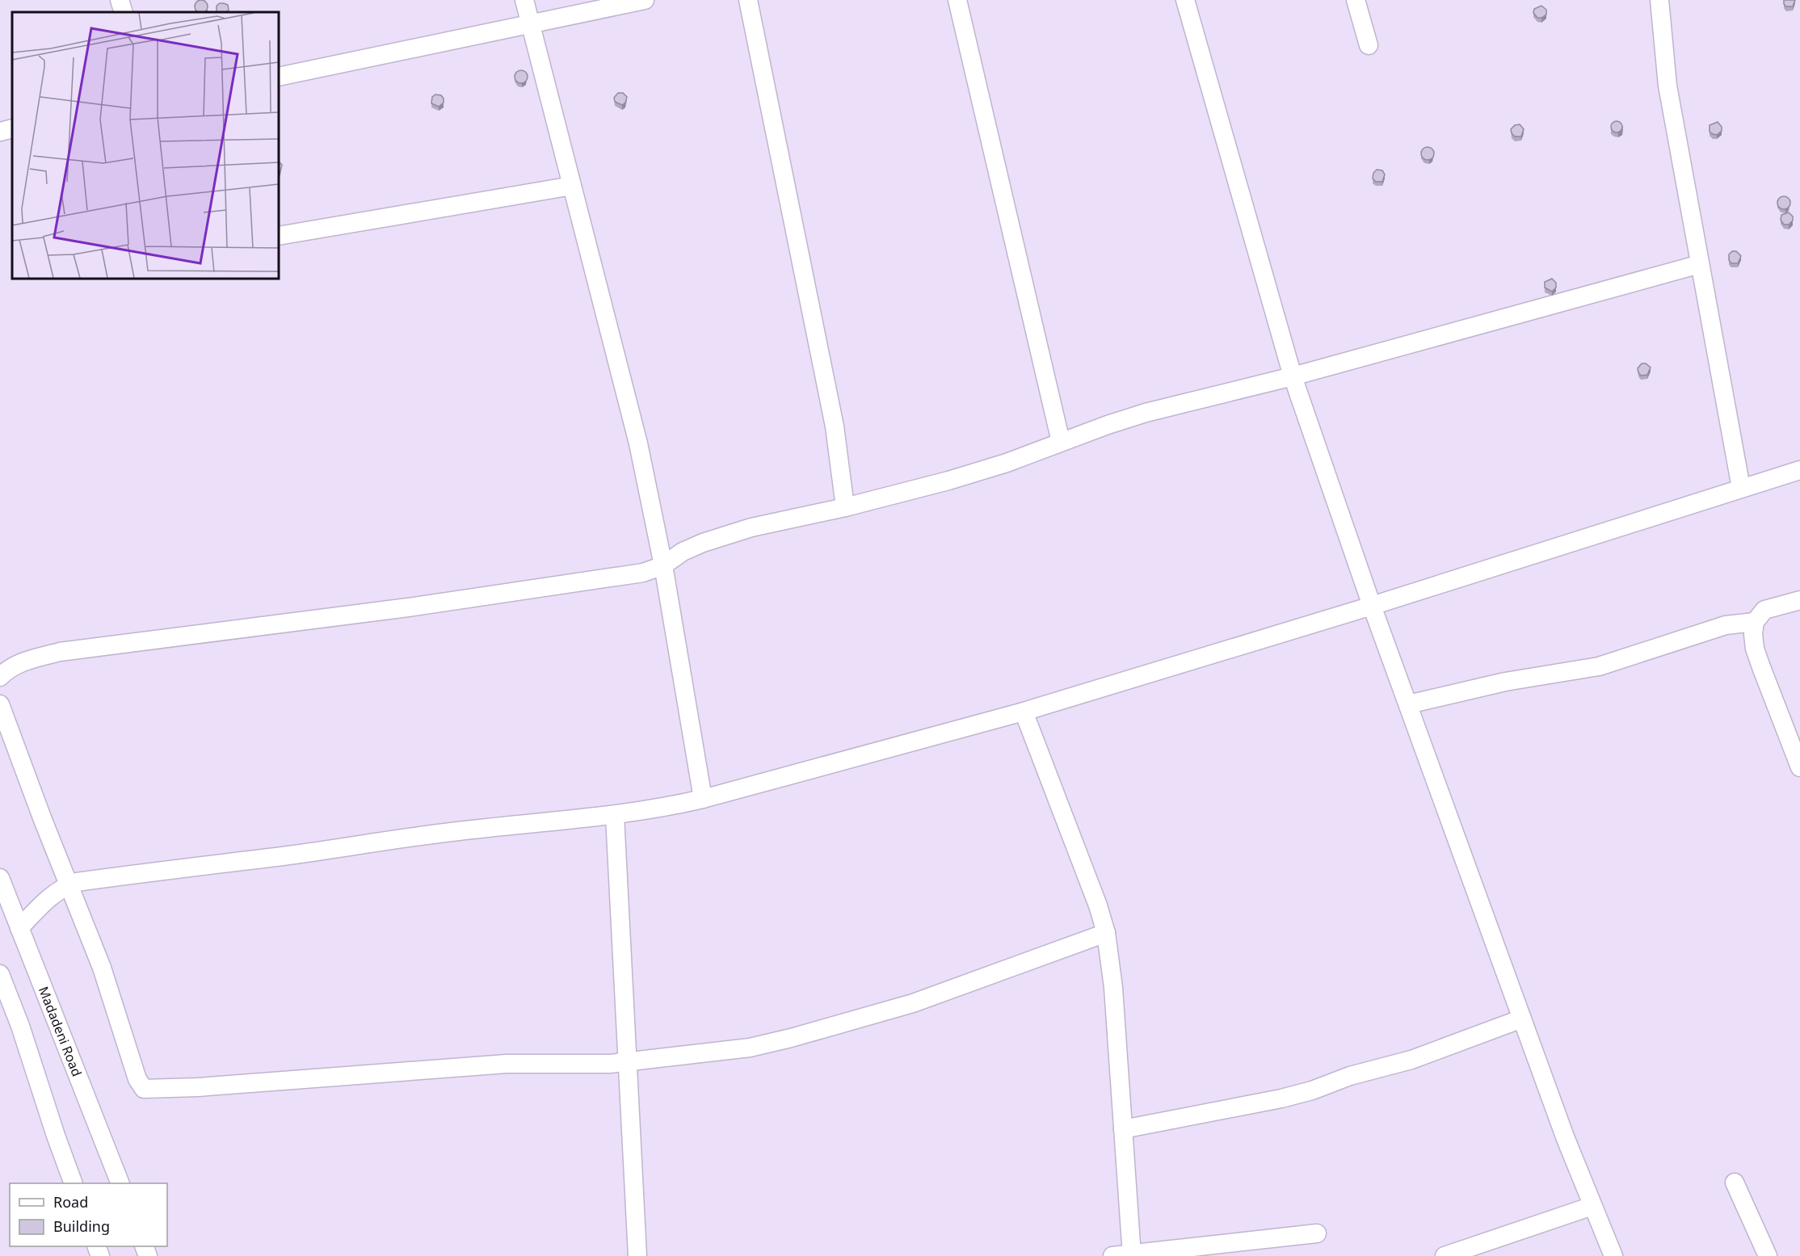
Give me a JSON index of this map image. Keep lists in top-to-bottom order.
{
  "streets": {
    "street": ["Madadeni Road"]
  },
  "legend": ["Road", "Building"]
}
